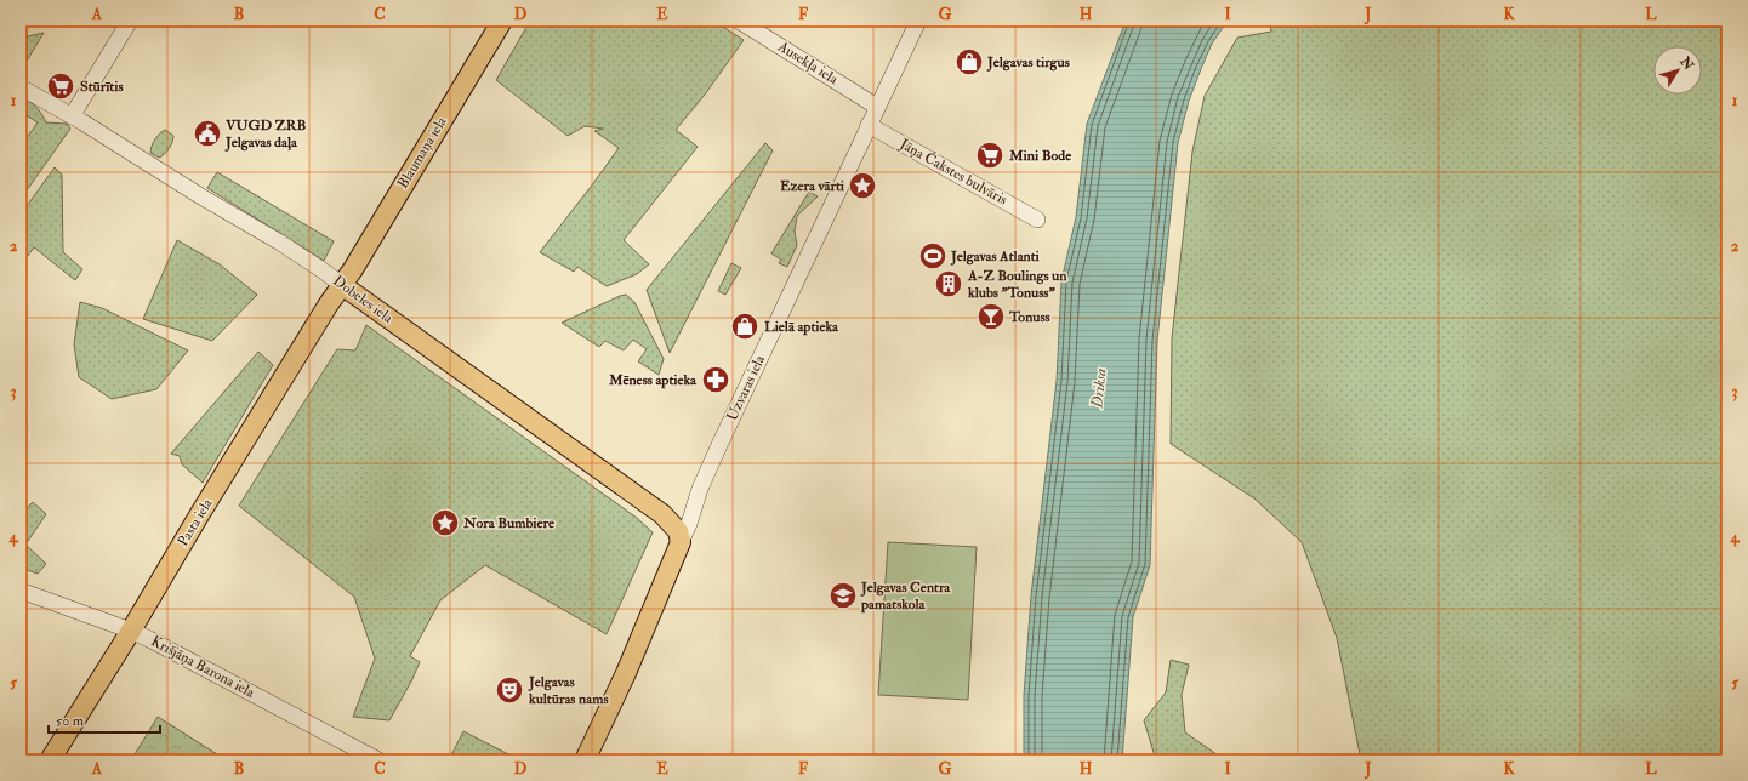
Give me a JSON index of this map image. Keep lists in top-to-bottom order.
{
  "streets": {
    "main road": [
      "Blaumaņa iela",
      "Dobeles iela",
      "Uzvaras iela",
      "Pasta iela"
    ],
    "street": ["Ausekļa iela", "Jāņa Čakstes bulvāris", "Krišjāņa Barona iela"]
  },
  "crossings": [
    ["Ausekļa iela", "Uzvaras iela"],
    ["Blaumaņa iela", "Dobeles iela"],
    ["Blaumaņa iela", "Pasta iela"],
    ["Jāņa Čakstes bulvāris", "Uzvaras iela"],
    ["Dobeles iela", "Uzvaras iela"],
    ["Dobeles iela", "Pasta iela"],
    ["Pasta iela", "Krišjāņa Barona iela"]
  ],
  "water": ["Driksa"],
  "places": {
    "shop": ["Jelgavas tirgus", "Lielā aptieka"],
    "supermarket": ["Stūrītis", "Mini Bode"],
    "public building": ["VUGD ZRB Jelgavas daļa"],
    "place": ["Ezera vārti", "Nora Bumbiere"],
    "sports": ["Jelgavas Atlanti"],
    "building": ["A-Z Boulings un klubs \"Tonuss\""],
    "bar": ["Tonuss"],
    "pharmacy": ["Mēness aptieka"],
    "school or university": ["Jelgavas Centra pamatskola"],
    "theatre": ["Jelgavas kultūras nams"]
  },
  "scale_bar": "50 m",
  "north": "top right",
  "grid": {
    "columns": [
      "A",
      "B",
      "C",
      "D",
      "E",
      "F",
      "G",
      "H",
      "I",
      "J",
      "K",
      "L"
    ],
    "rows": [
      "1",
      "2",
      "3",
      "4",
      "5"
    ]
  }
}
